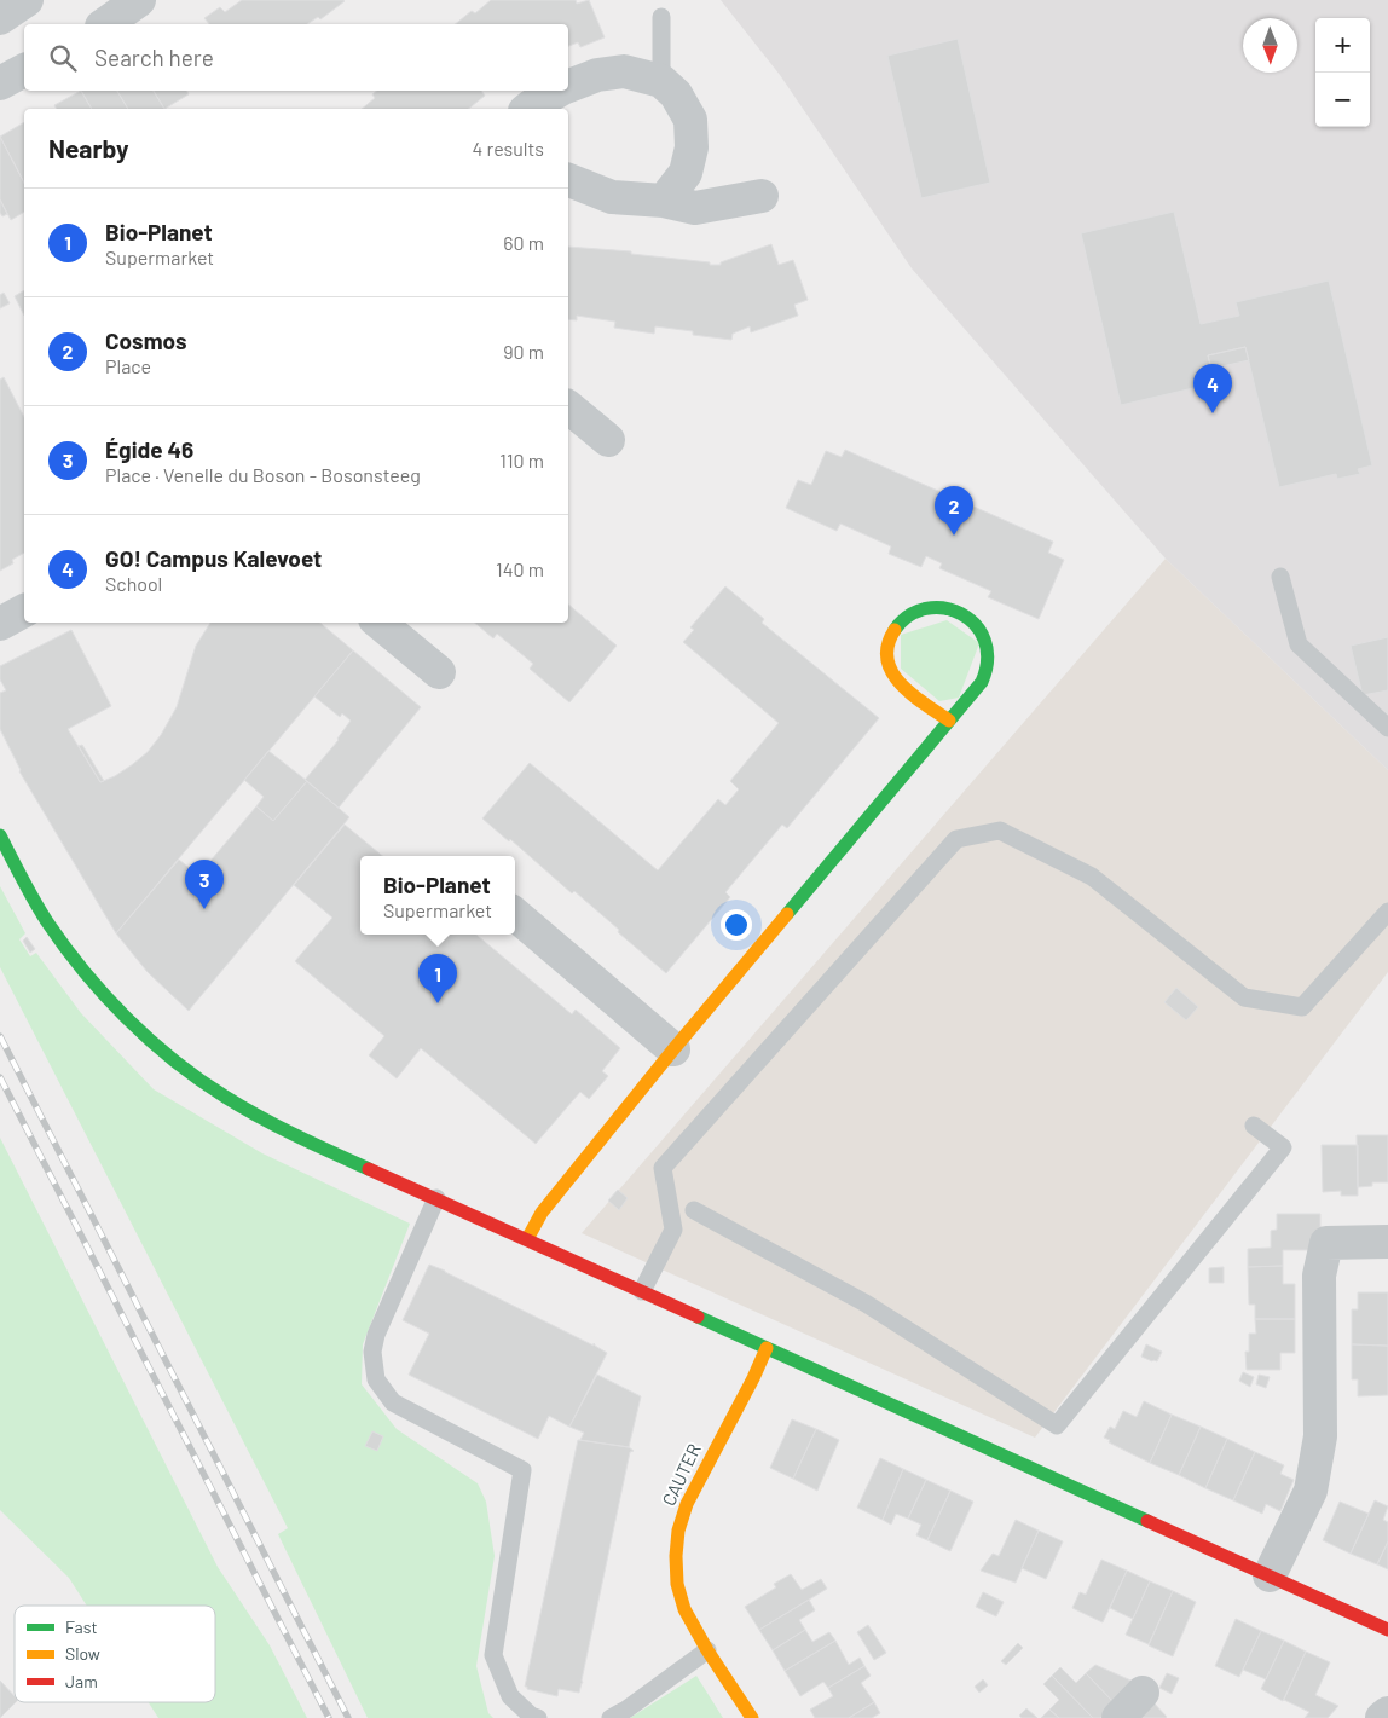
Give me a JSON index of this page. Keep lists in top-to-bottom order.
{
  "streets": {
    "street": ["CAUTER"]
  },
  "legend": ["Fast", "Slow", "Jam"],
  "north": "bottom",
  "page": {
    "map_buttons": ["+", "−"],
    "search": "Search here",
    "heading": ["Nearby", "4 results"],
    "list": [
      {
        "mark": "1",
        "name": "Bio-Planet",
        "note": "Supermarket",
        "value": "60 m"
      },
      {
        "mark": "2",
        "name": "Cosmos",
        "note": "Place",
        "value": "90 m"
      },
      {
        "mark": "3",
        "name": "Égide 46",
        "note": "Place · Venelle du Boson - Bosonsteeg",
        "value": "110 m"
      },
      {
        "mark": "4",
        "name": "GO! Campus Kalevoet",
        "note": "School",
        "value": "140 m"
      }
    ],
    "pins": [
      "4",
      "2",
      "3",
      "1"
    ],
    "popup": ["Bio-Planet", "Supermarket"]
  }
}
